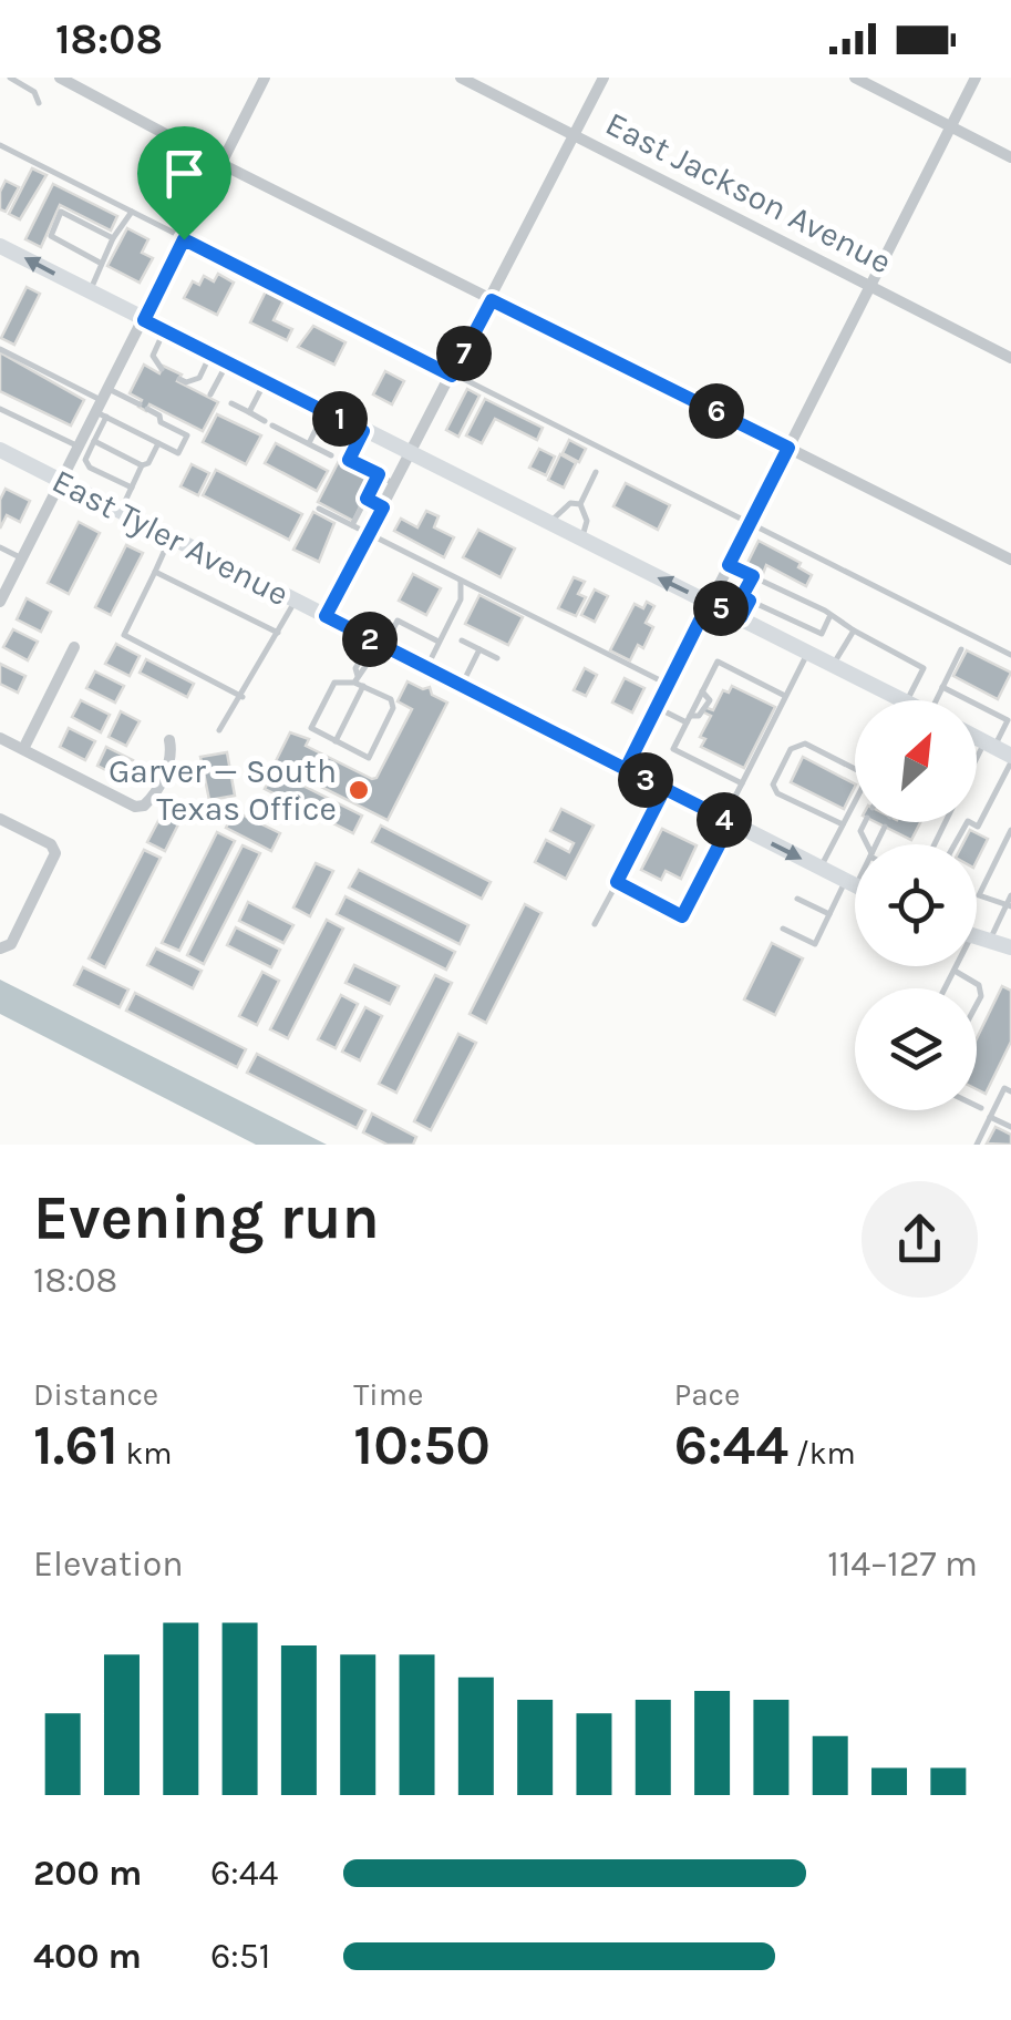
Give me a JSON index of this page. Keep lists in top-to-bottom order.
{
  "streets": {
    "main road": ["East Tyler Avenue"],
    "street": ["East Jackson Avenue"]
  },
  "places": ["Garver — South Texas Office"],
  "north": "top right",
  "page": {
    "status": "18:08",
    "pins": [
      "7",
      "6",
      "1",
      "5",
      "2",
      "3",
      "4"
    ],
    "heading": ["Evening run", "18:08"],
    "stats": [
      ["Distance", "1.61 km"],
      ["Time", "10:50"],
      ["Pace", "6:44 /km"]
    ],
    "chart": ["Elevation", "114–127 m"],
    "list": [
      {
        "name": "200 m",
        "note": "6:44"
      },
      {
        "name": "400 m",
        "note": "6:51"
      }
    ]
  }
}
